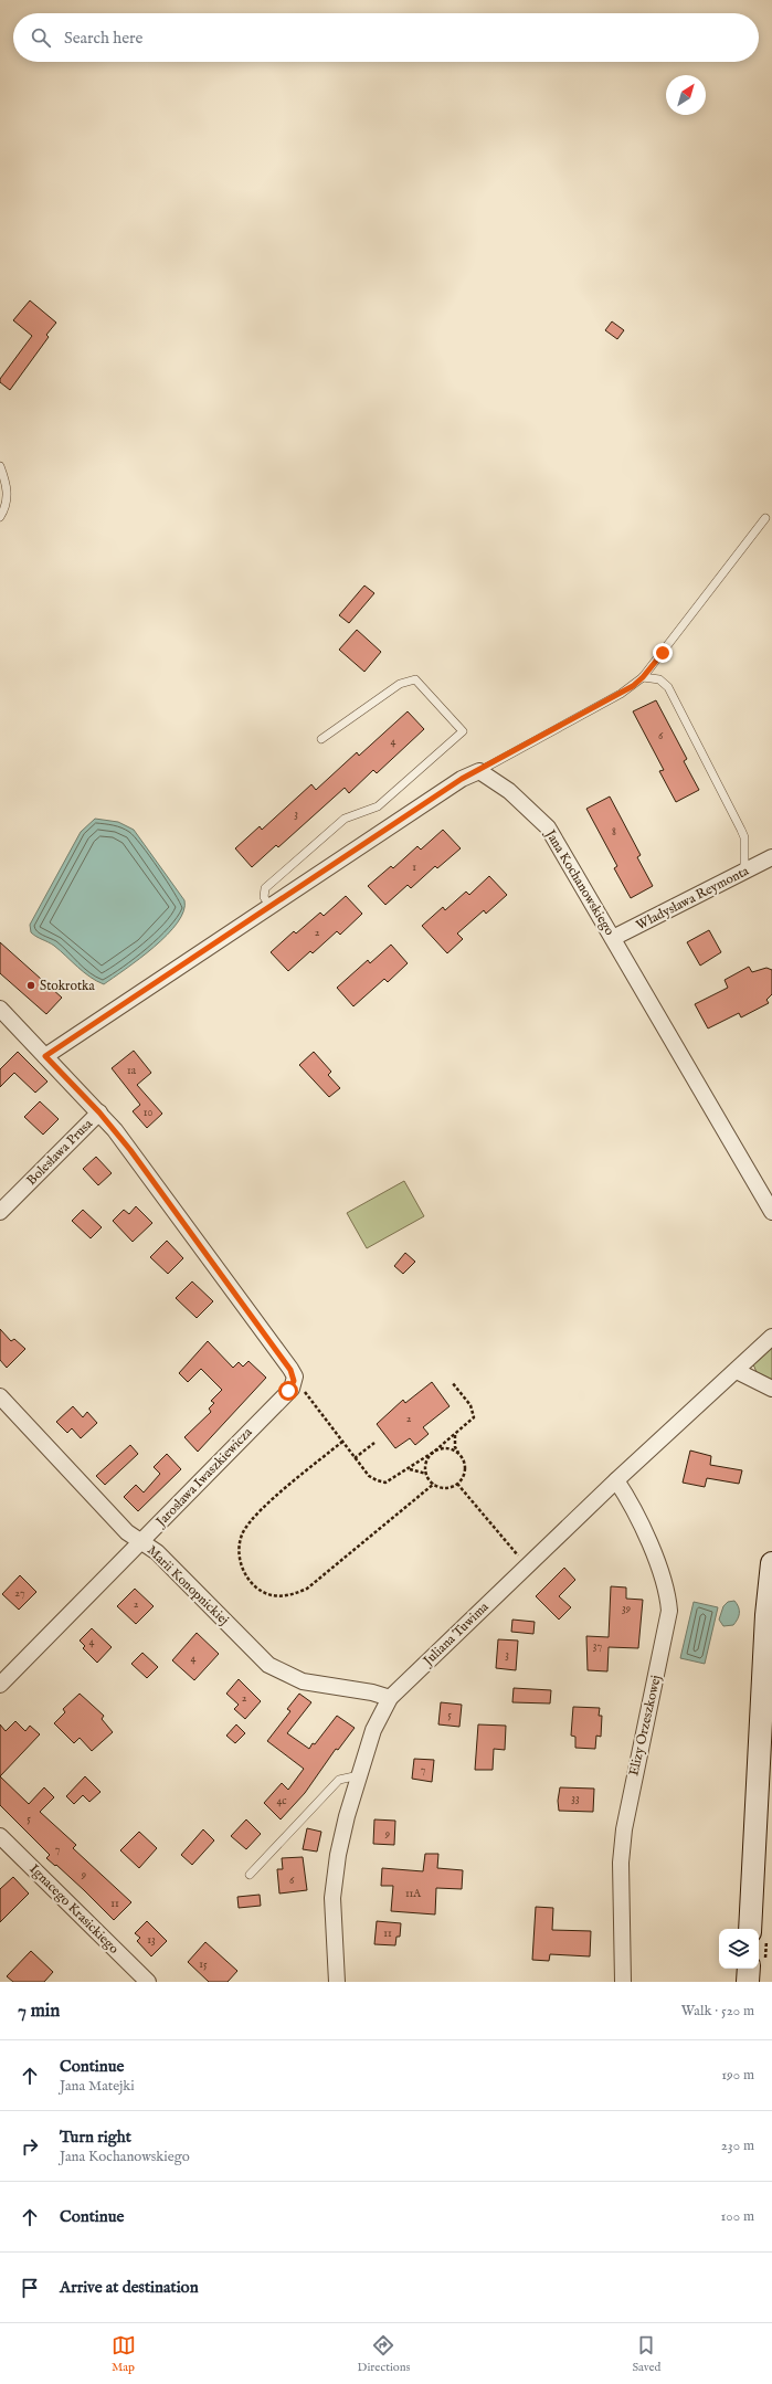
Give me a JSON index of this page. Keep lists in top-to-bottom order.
{
  "streets": {
    "street": [
      "Jana Kochanowskiego",
      "Władysława Reymonta",
      "Bolesława Prusa",
      "Jarosława Iwaszkiewicza",
      "Marii Konopnickiej",
      "Juliana Tuwima",
      "Elizy Orzeszkowej",
      "Ignacego Krasickiego"
    ]
  },
  "crossings": [
    ["Jana Kochanowskiego", "Władysława Reymonta"],
    ["Jarosława Iwaszkiewicza", "Marii Konopnickiej"],
    ["Marii Konopnickiej", "Juliana Tuwima"],
    ["Juliana Tuwima", "Elizy Orzeszkowej"]
  ],
  "places": ["Stokrotka"],
  "house_numbers": [
    "6",
    "4",
    "3",
    "8",
    "1",
    "2",
    "1a",
    "10",
    "2",
    "27",
    "2",
    "39",
    "4",
    "37",
    "3",
    "4",
    "2",
    "5",
    "7",
    "33",
    "4c",
    "5",
    "9",
    "7",
    "9",
    "6",
    "11A",
    "11",
    "11",
    "13",
    "15"
  ],
  "north": "top right",
  "page": {
    "search": "Search here",
    "heading": ["7 min", "Walk · 520 m"],
    "list": [
      ["Continue", "Jana Matejki", "190 m"],
      ["Turn right", "Jana Kochanowskiego", "230 m"],
      ["Continue", "100 m"],
      "Arrive at destination"
    ],
    "nav": ["Map", "Directions", "Saved"]
  }
}
